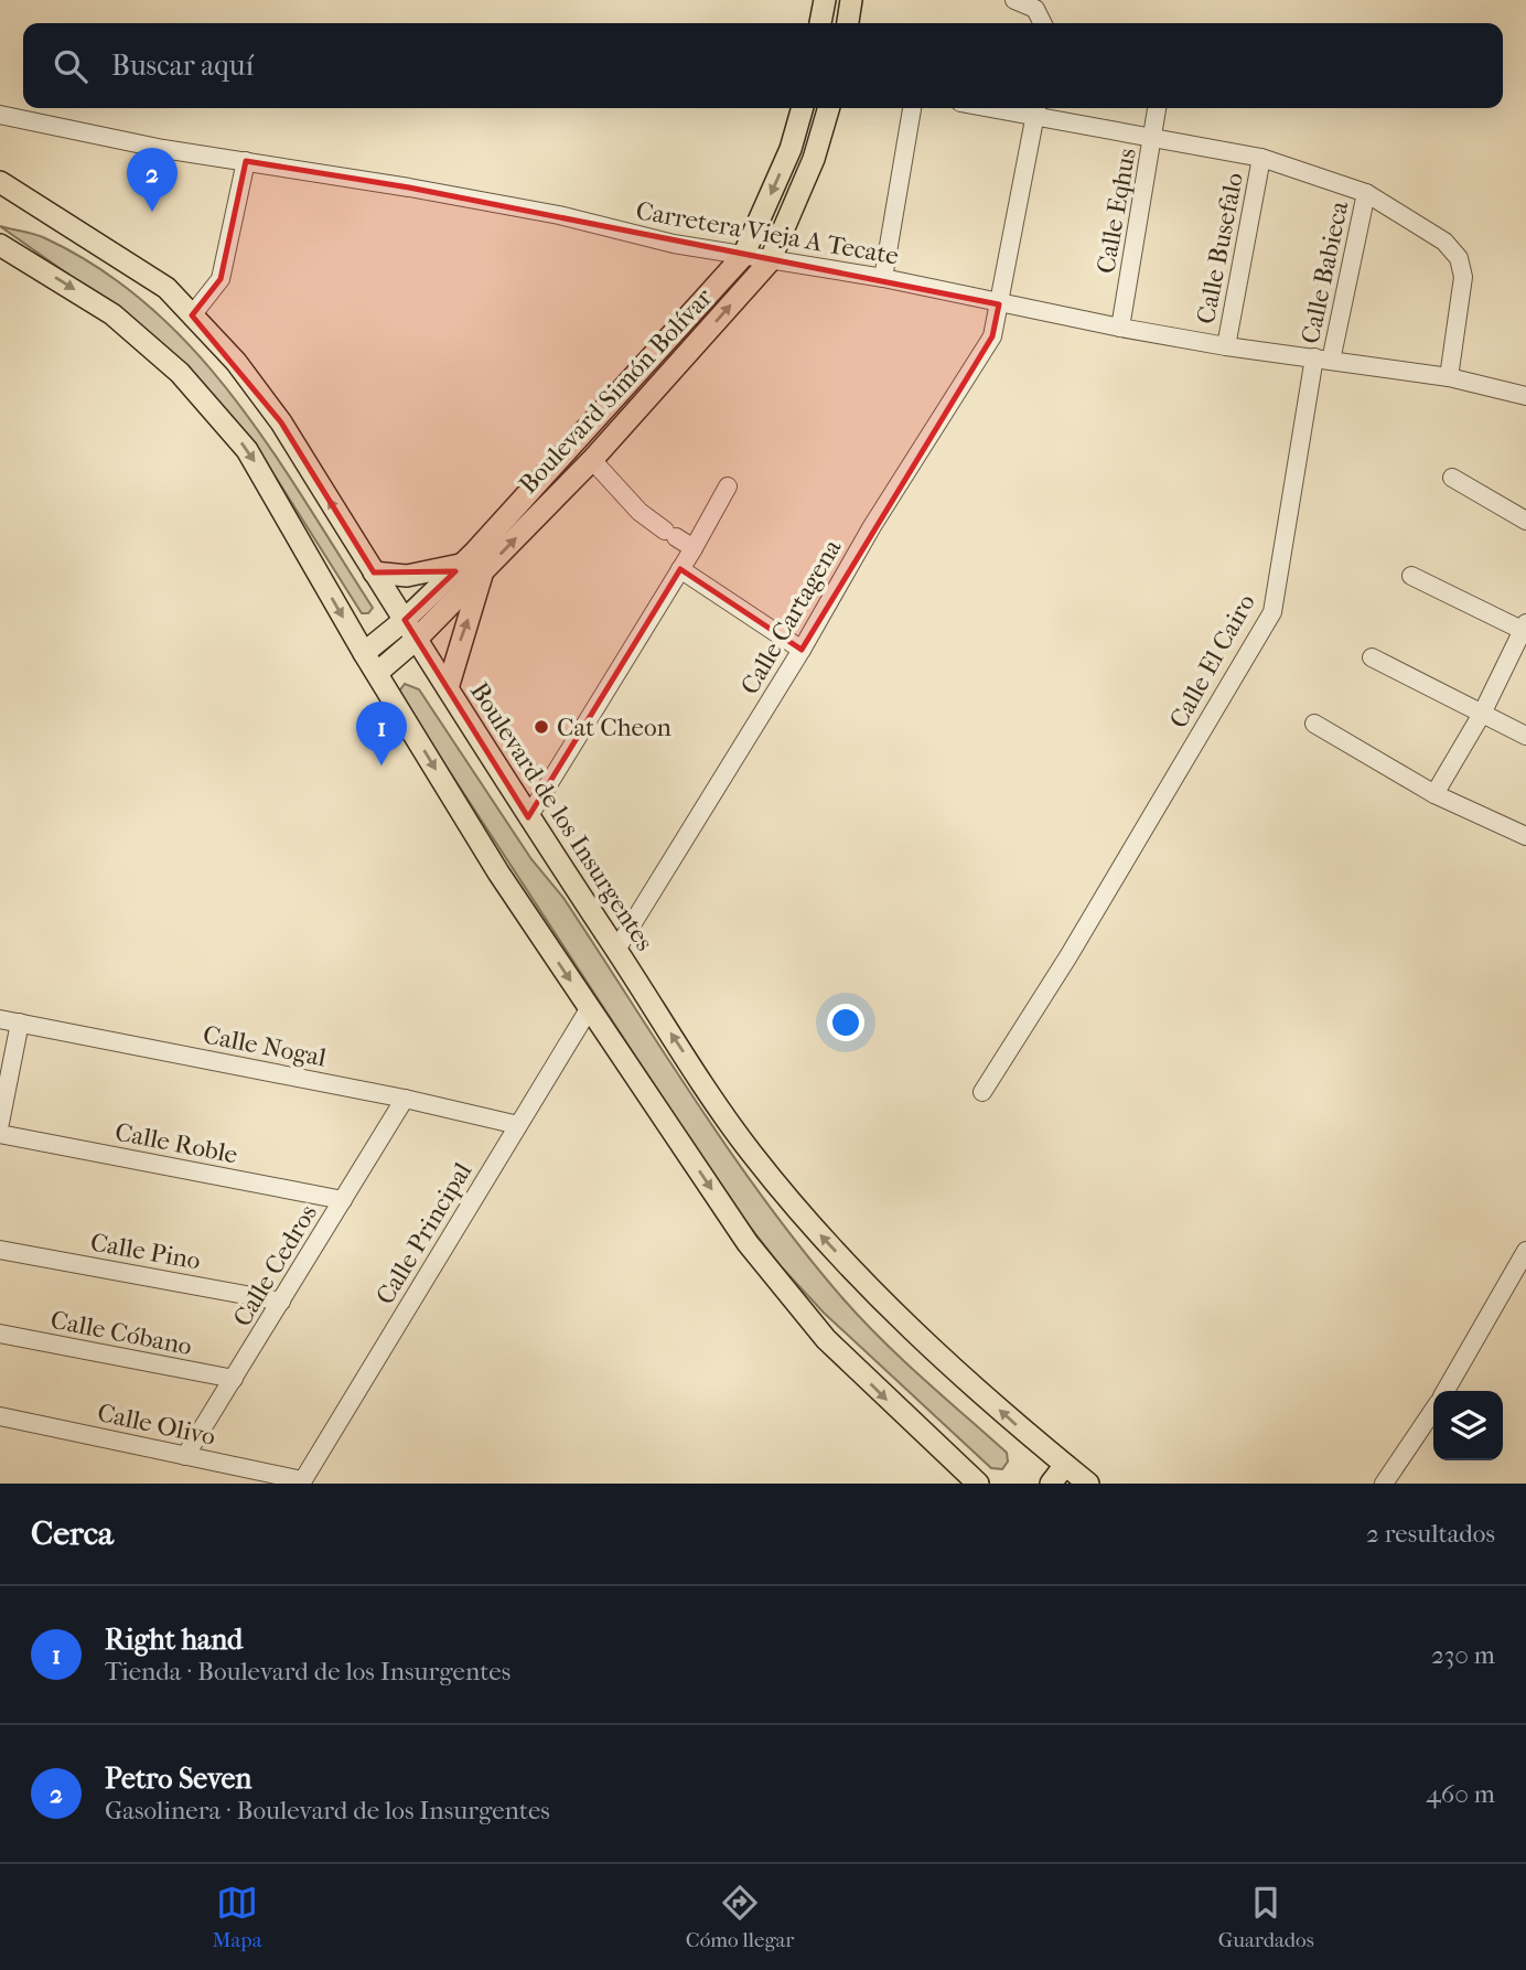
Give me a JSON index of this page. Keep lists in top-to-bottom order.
{
  "streets": {
    "main road": ["Boulevard Simón Bolívar", "Boulevard de los Insurgentes"],
    "street": [
      "Calle Eqhus",
      "Carretera Vieja A Tecate",
      "Calle Busefalo",
      "Calle Babieca",
      "Calle Cartagena",
      "Calle El Cairo",
      "Calle Nogal",
      "Calle Roble",
      "Calle Principal",
      "Calle Pino",
      "Calle Cedros",
      "Calle Cóbano",
      "Calle Olivo"
    ]
  },
  "crossings": [
    ["Calle Eqhus", "Carretera Vieja A Tecate"],
    ["Carretera Vieja A Tecate", "Calle Busefalo"],
    ["Carretera Vieja A Tecate", "Calle Babieca"],
    ["Carretera Vieja A Tecate", "Boulevard Simón Bolívar"],
    ["Carretera Vieja A Tecate", "Calle Cartagena"],
    ["Carretera Vieja A Tecate", "Calle El Cairo"],
    ["Calle Babieca", "Calle El Cairo"],
    ["Boulevard Simón Bolívar", "Boulevard de los Insurgentes"],
    ["Calle Cartagena", "Boulevard de los Insurgentes"],
    ["Calle Nogal", "Calle Principal"],
    ["Calle Nogal", "Calle Cedros"],
    ["Calle Roble", "Calle Cedros"],
    ["Calle Principal", "Calle Olivo"],
    ["Calle Pino", "Calle Cedros"],
    ["Calle Cedros", "Calle Cóbano"],
    ["Calle Cedros", "Calle Olivo"]
  ],
  "places": ["Cat Cheon"],
  "page": {
    "search": "Buscar aquí",
    "pins": ["2", "1"],
    "heading": ["Cerca", "2 resultados"],
    "list": [
      {
        "mark": "1",
        "name": "Right hand",
        "note": "Tienda · Boulevard de los Insurgentes",
        "value": "230 m"
      },
      {
        "mark": "2",
        "name": "Petro Seven",
        "note": "Gasolinera · Boulevard de los Insurgentes",
        "value": "460 m"
      }
    ],
    "nav": ["Mapa", "Cómo llegar", "Guardados"]
  }
}
